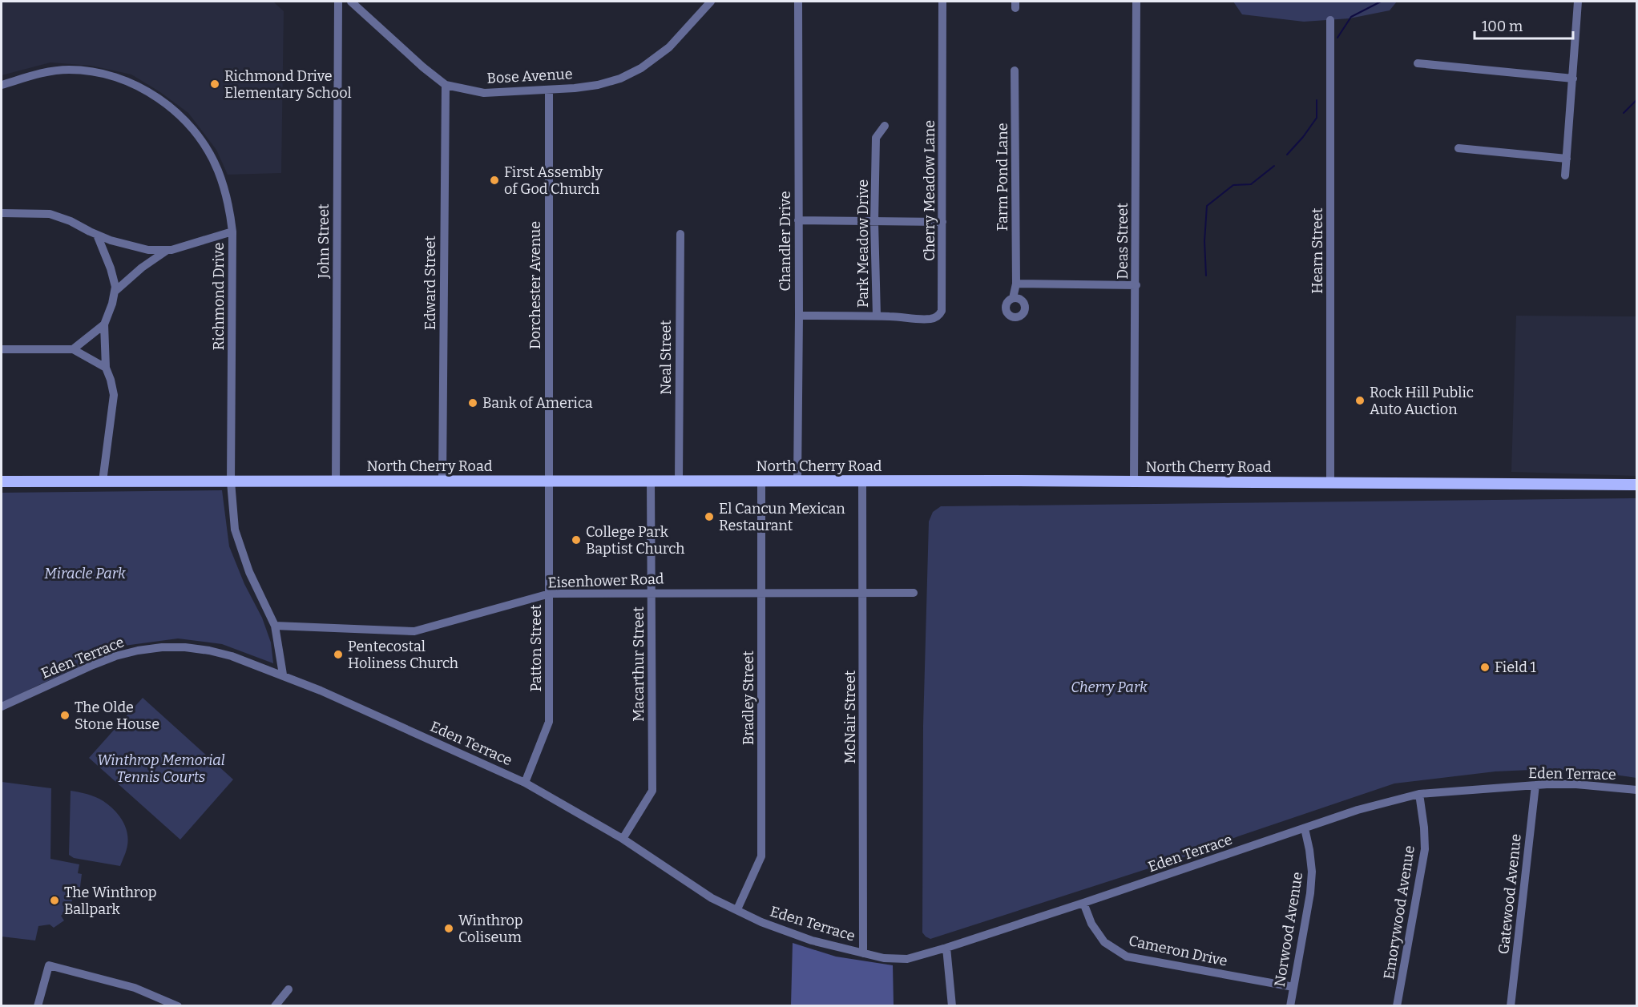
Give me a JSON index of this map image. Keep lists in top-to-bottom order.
{
  "streets": {
    "main road": ["North Cherry Road"],
    "street": [
      "Bose Avenue",
      "Farm Pond Lane",
      "Cherry Meadow Lane",
      "John Street",
      "Chandler Drive",
      "Deas Street",
      "Park Meadow Drive",
      "Hearn Street",
      "Edward Street",
      "Dorchester Avenue",
      "Richmond Drive",
      "Neal Street",
      "Eisenhower Road",
      "Patton Street",
      "Eden Terrace",
      "Macarthur Street",
      "Bradley Street",
      "McNair Street",
      "Gatewood Avenue",
      "Emorywood Avenue",
      "Norwood Avenue",
      "Cameron Drive"
    ]
  },
  "crossings": [
    ["Bose Avenue", "Edward Street"],
    ["Bose Avenue", "Dorchester Avenue"],
    ["Cherry Meadow Lane", "Park Meadow Drive"],
    ["John Street", "North Cherry Road"],
    ["Chandler Drive", "Park Meadow Drive"],
    ["Chandler Drive", "North Cherry Road"],
    ["Deas Street", "North Cherry Road"],
    ["Hearn Street", "North Cherry Road"],
    ["Edward Street", "North Cherry Road"],
    ["Dorchester Avenue", "North Cherry Road"],
    ["Dorchester Avenue", "Patton Street"],
    ["Richmond Drive", "North Cherry Road"],
    ["Richmond Drive", "Eisenhower Road"],
    ["Richmond Drive", "Eden Terrace"],
    ["Neal Street", "North Cherry Road"],
    ["North Cherry Road", "Patton Street"],
    ["North Cherry Road", "Macarthur Street"],
    ["North Cherry Road", "Bradley Street"],
    ["North Cherry Road", "McNair Street"],
    ["Eisenhower Road", "Patton Street"],
    ["Eisenhower Road", "Macarthur Street"],
    ["Eisenhower Road", "Bradley Street"],
    ["Eisenhower Road", "McNair Street"],
    ["Patton Street", "Eden Terrace"],
    ["Eden Terrace", "Macarthur Street"],
    ["Eden Terrace", "Bradley Street"],
    ["Eden Terrace", "McNair Street"],
    ["Eden Terrace", "Gatewood Avenue"],
    ["Eden Terrace", "Emorywood Avenue"],
    ["Eden Terrace", "Norwood Avenue"],
    ["Eden Terrace", "Cameron Drive"],
    ["Norwood Avenue", "Cameron Drive"]
  ],
  "parks": ["Miracle Park", "Cherry Park", "Winthrop Memorial Tennis Courts"],
  "places": [
    "Richmond Drive Elementary School",
    "First Assembly of God Church",
    "Rock Hill Public Auto Auction",
    "Bank of America",
    "El Cancun Mexican Restaurant",
    "College Park Baptist Church",
    "Pentecostal Holiness Church",
    "Field 1",
    "The Olde Stone House",
    "The Winthrop Ballpark",
    "Winthrop Coliseum"
  ],
  "scale_bar": "100 m"
}
